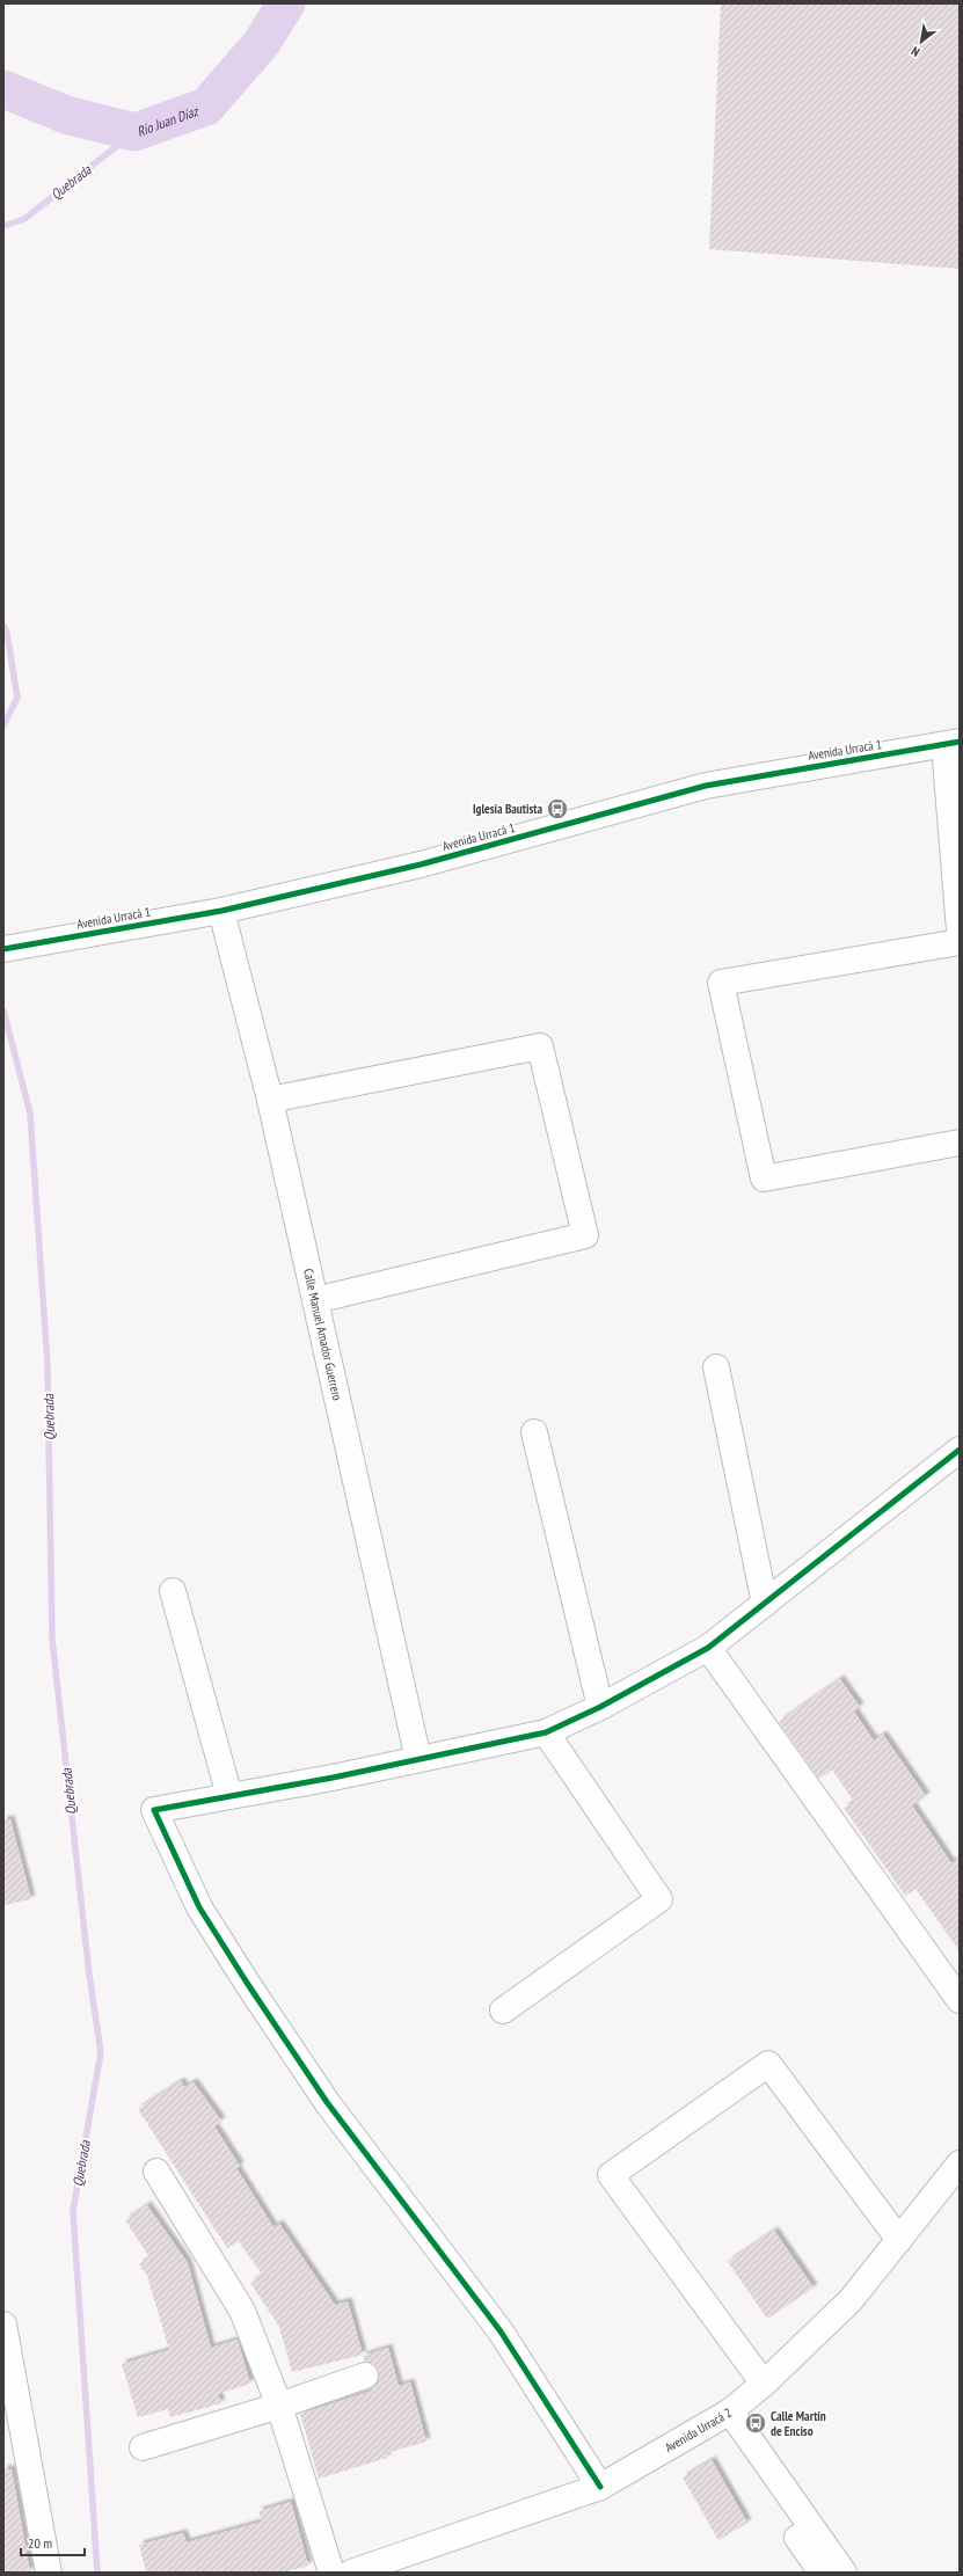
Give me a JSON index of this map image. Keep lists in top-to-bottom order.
{
  "streets": {
    "street": ["Avenida Urracá 1", "Calle Manuel Amador Guerrero", "Avenida Urracá 2"]
  },
  "crossings": [
    ["Avenida Urracá 1", "Calle Manuel Amador Guerrero"]
  ],
  "water": ["Río Juan Díaz", "Quebrada"],
  "places": {
    "bus stop": ["Iglesia Bautista", "Calle Martín de Enciso"]
  },
  "scale_bar": "20 m",
  "north": "bottom left"
}
